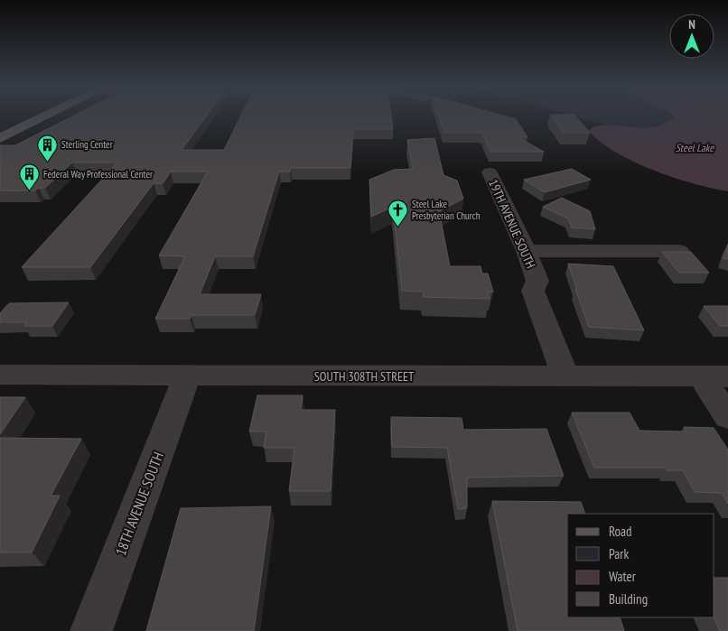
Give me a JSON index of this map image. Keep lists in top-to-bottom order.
{
  "streets": {
    "street": ["19TH AVENUE SOUTH", "SOUTH 308TH STREET", "18TH AVENUE SOUTH"]
  },
  "crossings": [
    ["19TH AVENUE SOUTH", "SOUTH 308TH STREET"],
    ["SOUTH 308TH STREET", "18TH AVENUE SOUTH"]
  ],
  "water": ["Steel Lake"],
  "places": {
    "building": ["Sterling Center", "Federal Way Professional Center"],
    "church": ["Steel Lake Presbyterian Church"]
  },
  "legend": [
    "Road",
    "Park",
    "Water",
    "Building"
  ],
  "north": "top"
}
